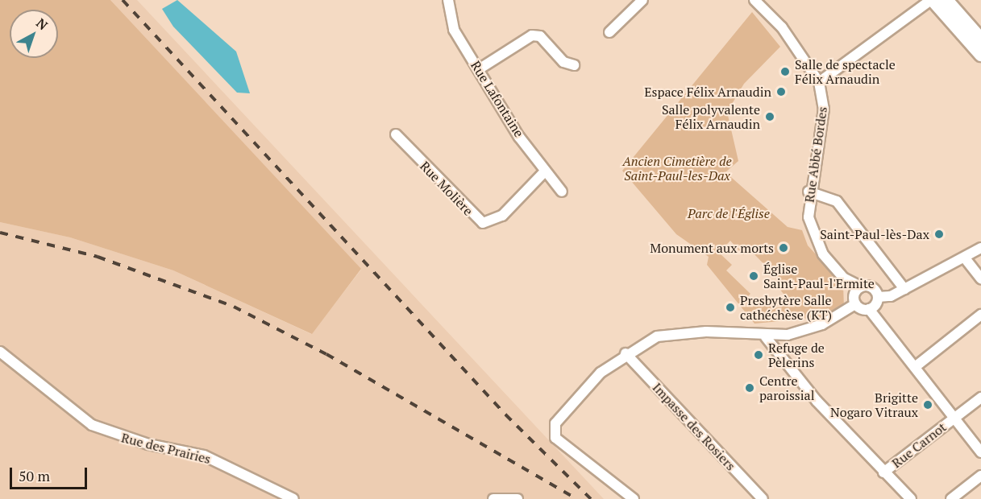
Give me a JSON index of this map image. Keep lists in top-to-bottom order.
{
  "streets": {
    "street": [
      "Rue Lafontaine",
      "Rue Abbé Bordes",
      "Rue Molière",
      "Impasse des Rosiers",
      "Rue Carnot",
      "Rue des Prairies"
    ]
  },
  "crossings": [
    ["Rue Lafontaine", "Rue Molière"]
  ],
  "parks": ["Ancien Cimetière de Saint-Paul-les-Dax", "Parc de l'Église"],
  "places": [
    "Salle de spectacle Félix Arnaudin",
    "Espace Félix Arnaudin",
    "Salle polyvalente Félix Arnaudin",
    "Saint-Paul-lès-Dax",
    "Monument aux morts",
    "Église Saint-Paul-l'Ermite",
    "Presbytère Salle cathéchèse (KT)",
    "Refuge de Pèlerins",
    "Centre paroissial",
    "Brigitte Nogaro Vitraux"
  ],
  "scale_bar": "50 m",
  "north": "top right"
}
